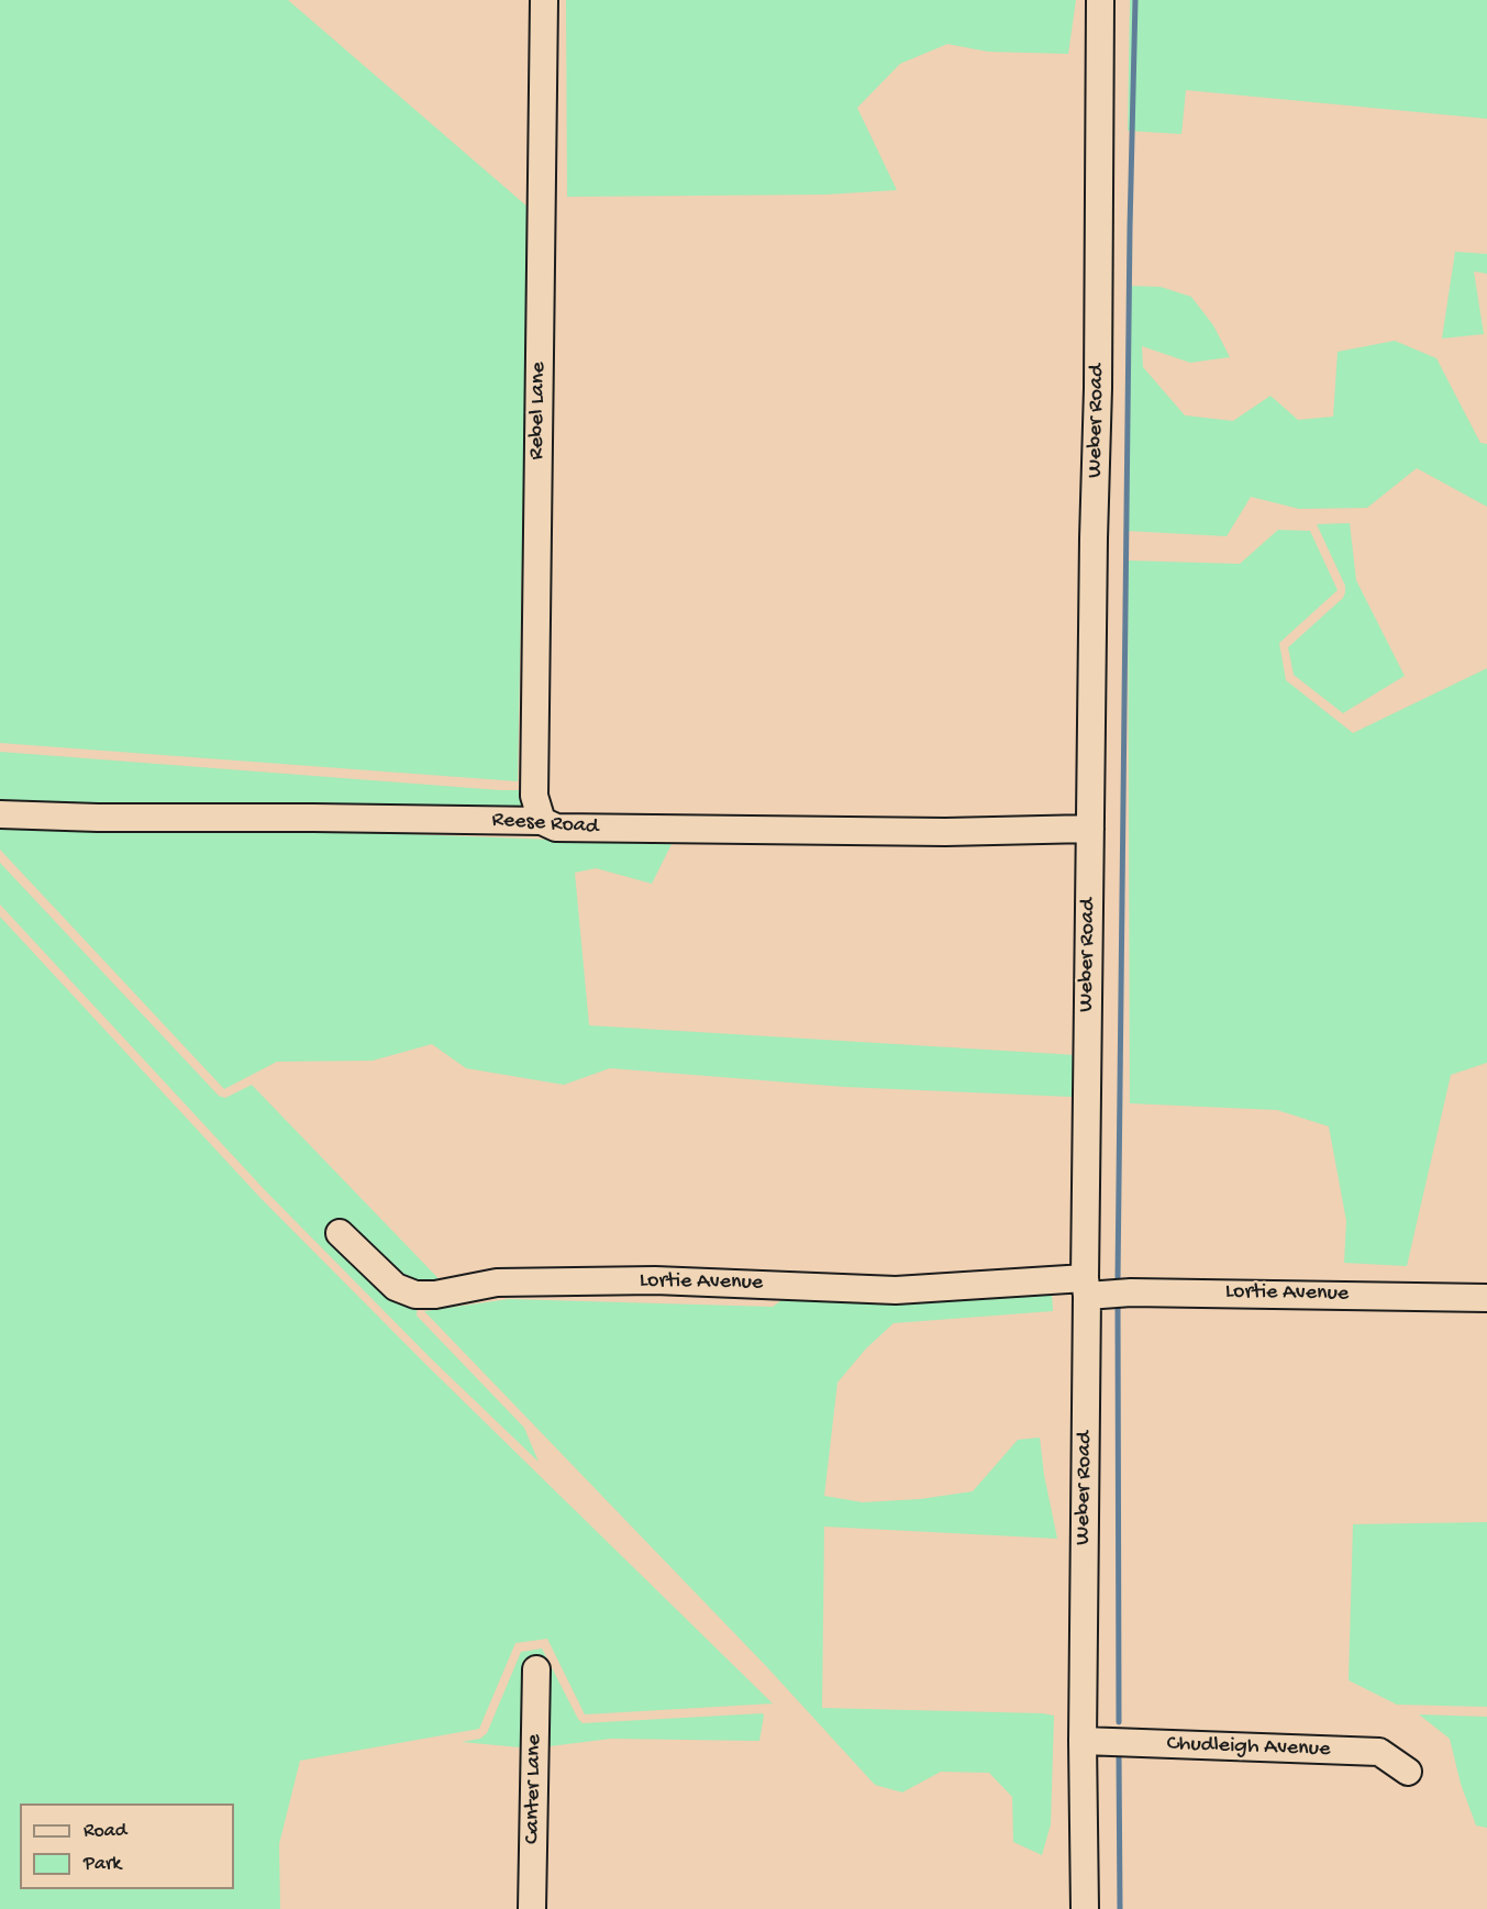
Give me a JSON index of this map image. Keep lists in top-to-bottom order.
{
  "streets": {
    "street": [
      "Rebel Lane",
      "Weber Road",
      "Reese Road",
      "Lortie Avenue",
      "Chudleigh Avenue",
      "Canter Lane"
    ]
  },
  "crossings": [
    ["Rebel Lane", "Reese Road"],
    ["Weber Road", "Reese Road"],
    ["Weber Road", "Lortie Avenue"],
    ["Weber Road", "Chudleigh Avenue"]
  ],
  "legend": ["Road", "Park"]
}
